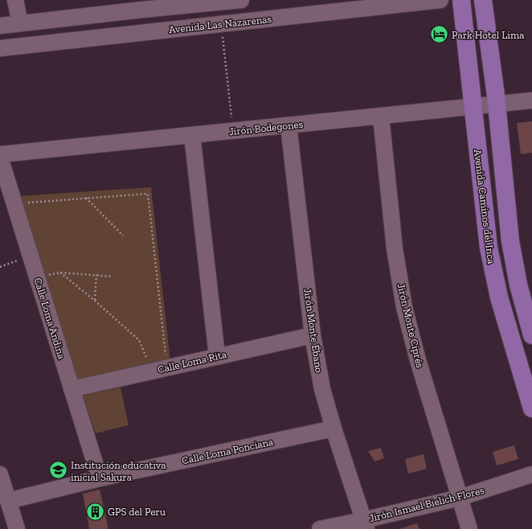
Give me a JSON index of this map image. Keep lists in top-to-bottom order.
{
  "streets": {
    "main road": ["Avenida Caminos del Inca"],
    "street": [
      "Avenida Las Nazarenas",
      "Jirón Bodegones",
      "Calle Loma Andina",
      "Jirón Monte Ciprés",
      "Jirón Monte Ébano",
      "Calle Loma Rita",
      "Calle Loma Ponciana",
      "Jirón Ismael Bielich Flores"
    ]
  },
  "crossings": [
    ["Jirón Bodegones", "Avenida Caminos del Inca"],
    ["Jirón Bodegones", "Jirón Monte Ciprés"],
    ["Jirón Bodegones", "Jirón Monte Ébano"],
    ["Calle Loma Andina", "Calle Loma Rita"],
    ["Calle Loma Andina", "Calle Loma Ponciana"],
    ["Jirón Monte Ciprés", "Jirón Ismael Bielich Flores"],
    ["Jirón Monte Ébano", "Calle Loma Rita"],
    ["Jirón Monte Ébano", "Calle Loma Ponciana"],
    ["Jirón Monte Ébano", "Jirón Ismael Bielich Flores"]
  ],
  "places": {
    "hotel": ["Park Hotel Lima"],
    "school or university": ["Institución educativa inicial Sakura"],
    "building": ["GPS del Peru"]
  }
}
